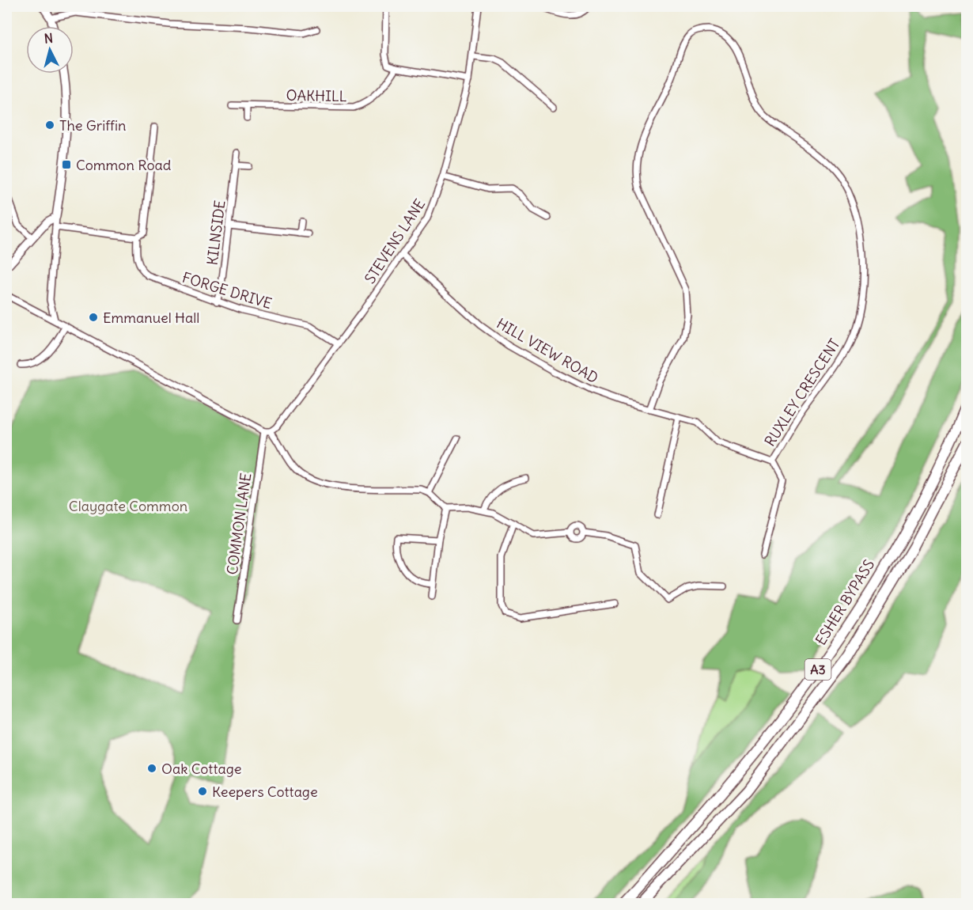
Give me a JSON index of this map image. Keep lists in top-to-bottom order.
{
  "streets": {
    "highway": ["ESHER BYPASS", "A3"],
    "street": [
      "OAKHILL",
      "KILNSIDE",
      "STEVENS LANE",
      "FORGE DRIVE",
      "HILL VIEW ROAD",
      "RUXLEY CRESCENT",
      "COMMON LANE"
    ]
  },
  "crossings": [
    ["KILNSIDE", "FORGE DRIVE"],
    ["STEVENS LANE", "FORGE DRIVE"],
    ["STEVENS LANE", "HILL VIEW ROAD"],
    ["STEVENS LANE", "COMMON LANE"],
    ["HILL VIEW ROAD", "RUXLEY CRESCENT"]
  ],
  "parks": ["Claygate Common"],
  "places": {
    "other": [
      "The Griffin",
      "Emmanuel Hall",
      "Oak Cottage",
      "Keepers Cottage"
    ],
    "transit": ["Common Road"]
  },
  "north": "top"
}
